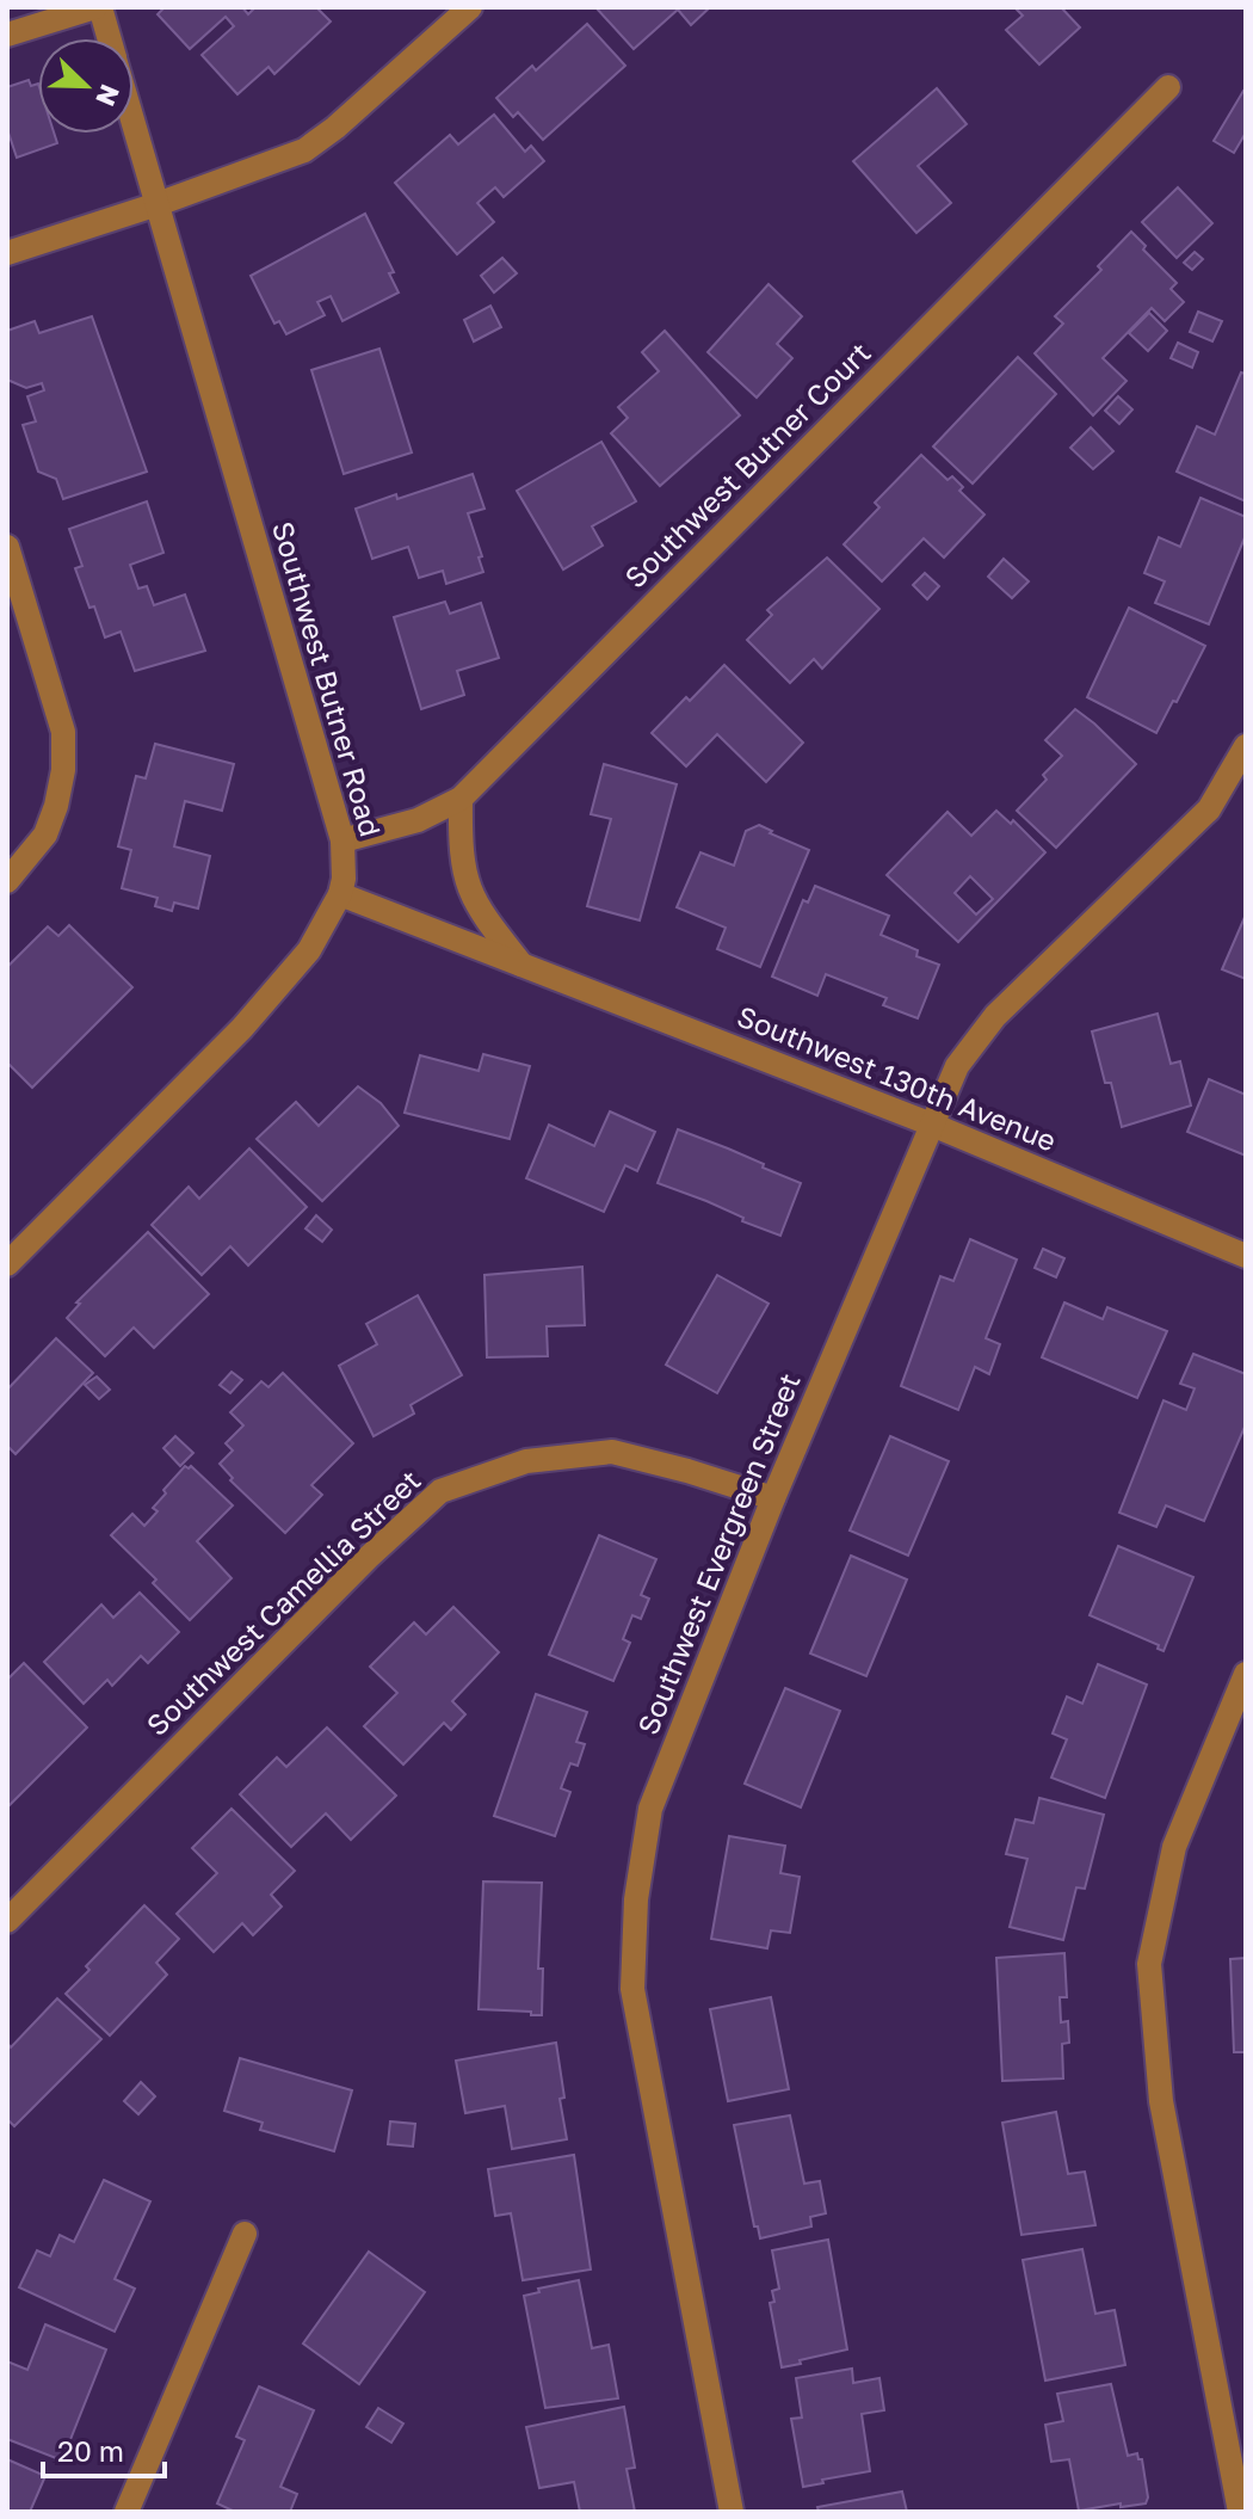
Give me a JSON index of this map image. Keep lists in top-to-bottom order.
{
  "streets": {
    "street": [
      "Southwest Butner Court",
      "Southwest Butner Road",
      "Southwest 130th Avenue",
      "Southwest Evergreen Street",
      "Southwest Camellia Street"
    ]
  },
  "crossings": [
    ["Southwest Butner Court", "Southwest Butner Road"],
    ["Southwest Butner Court", "Southwest 130th Avenue"],
    ["Southwest Butner Road", "Southwest 130th Avenue"],
    ["Southwest 130th Avenue", "Southwest Evergreen Street"],
    ["Southwest Evergreen Street", "Southwest Camellia Street"]
  ],
  "scale_bar": "20 m",
  "north": "bottom right"
}
